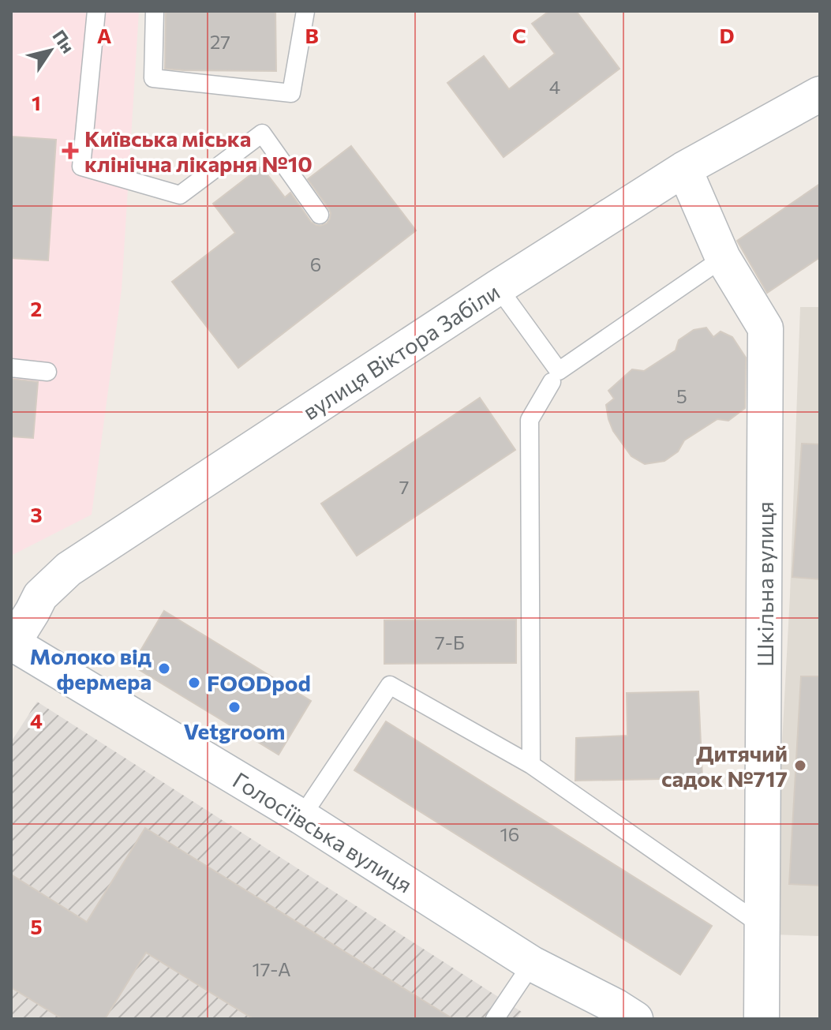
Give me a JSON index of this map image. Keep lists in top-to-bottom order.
{
  "streets": {
    "street": ["вулиця Віктора Забіли", "Шкільна вулиця", "Голосіївська вулиця"]
  },
  "crossings": [
    ["вулиця Віктора Забіли", "Шкільна вулиця"],
    ["вулиця Віктора Забіли", "Голосіївська вулиця"]
  ],
  "places": {
    "health": ["Київська міська клінічна лікарня №10"],
    "other": [
      "Молоко від фермера",
      "FOODpod",
      "Vetgroom",
      "Дитячий садок №717"
    ]
  },
  "house_numbers": [
    "27",
    "4",
    "6",
    "5",
    "7",
    "7-Б",
    "16",
    "17-А"
  ],
  "north": "top right",
  "grid": {
    "columns": [
      "A",
      "B",
      "C",
      "D"
    ],
    "rows": [
      "1",
      "2",
      "3",
      "4",
      "5"
    ]
  }
}
